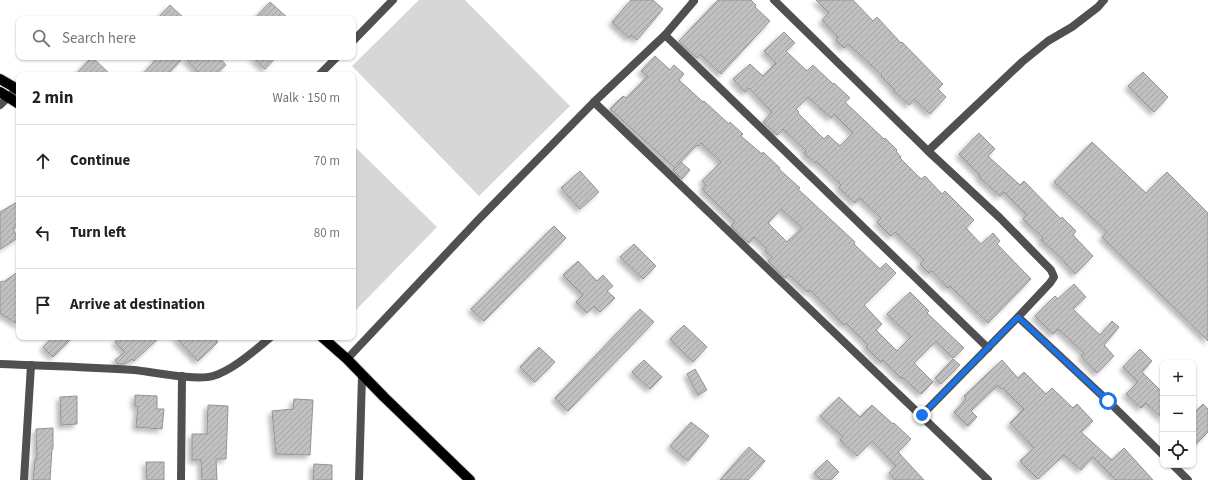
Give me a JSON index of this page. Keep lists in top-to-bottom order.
{
  "page": {
    "search": "Search here",
    "heading": ["2 min", "Walk · 150 m"],
    "list": [
      ["Continue", "70 m"],
      ["Turn left", "80 m"],
      "Arrive at destination"
    ],
    "map_buttons": ["+", "−"]
  }
}
